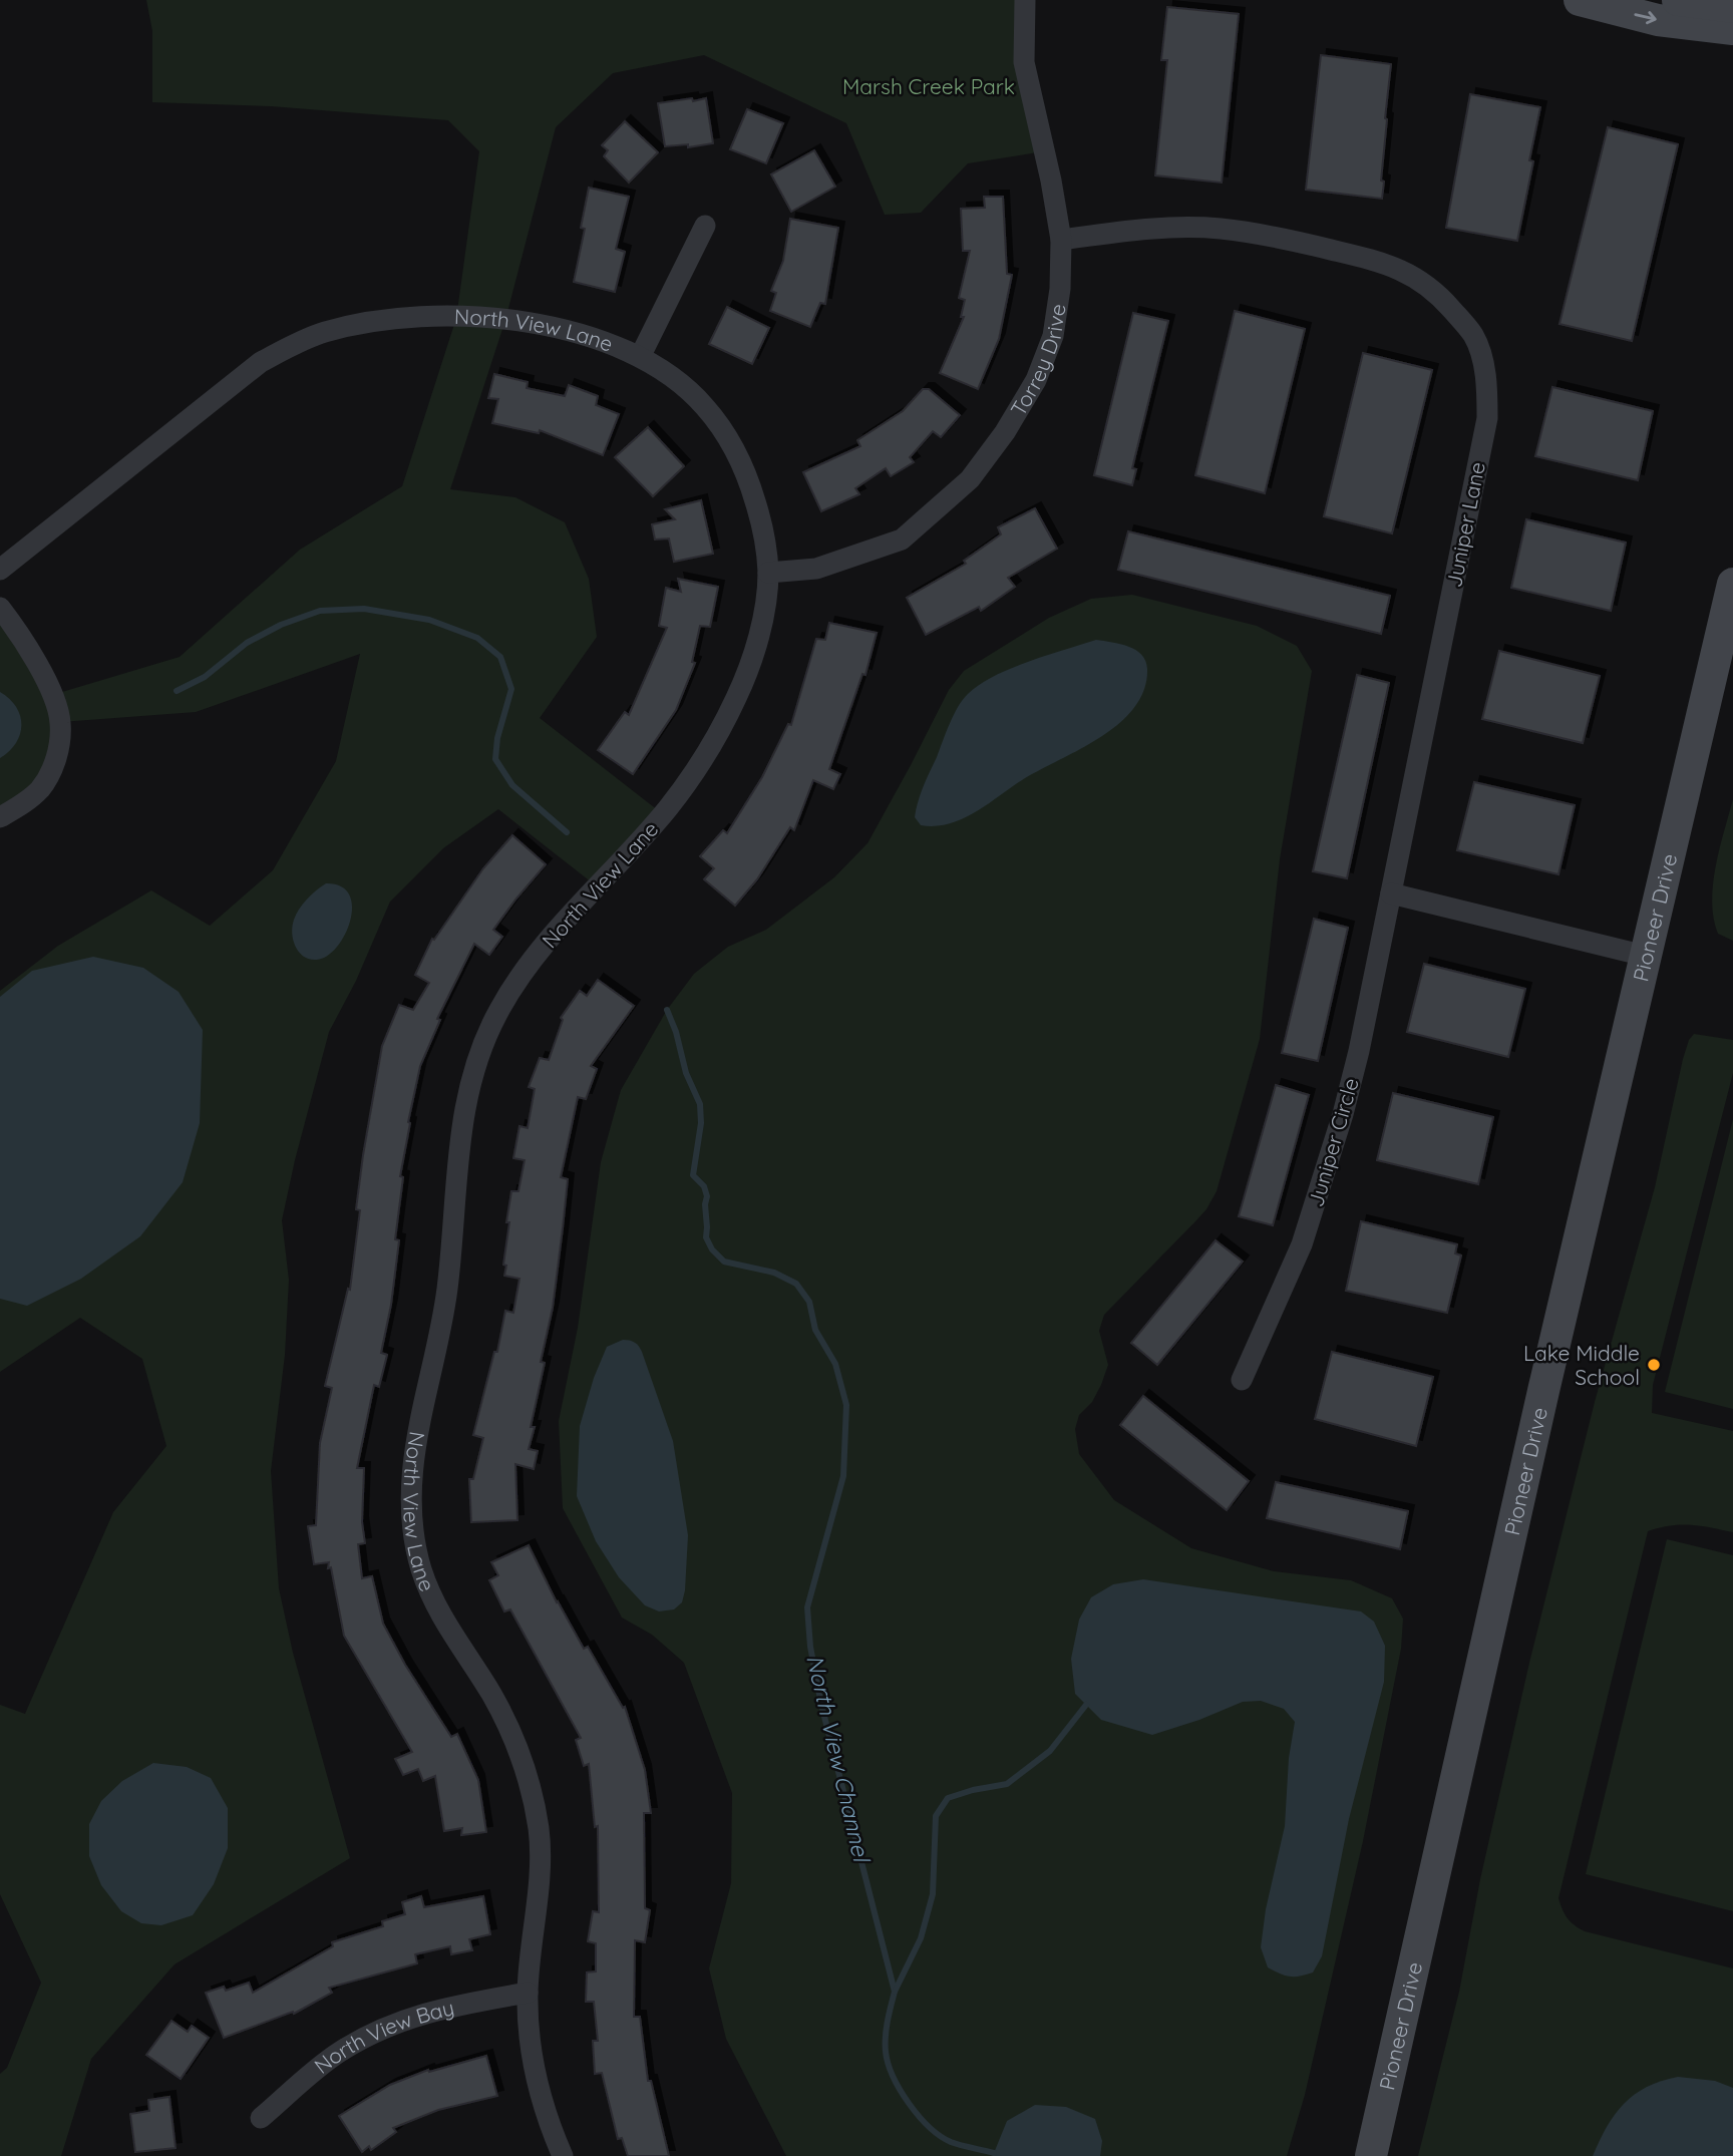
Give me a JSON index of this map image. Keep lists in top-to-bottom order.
{
  "streets": {
    "street": [
      "North View Lane",
      "Torrey Drive",
      "Juniper Lane",
      "Pioneer Drive",
      "Juniper Circle",
      "North View Bay"
    ]
  },
  "crossings": [
    ["North View Lane", "Torrey Drive"],
    ["North View Lane", "North View Bay"],
    ["Torrey Drive", "Juniper Lane"],
    ["Juniper Lane", "Juniper Circle"]
  ],
  "water": ["North View Channel"],
  "parks": ["Marsh Creek Park"],
  "places": ["Lake Middle School"]
}
